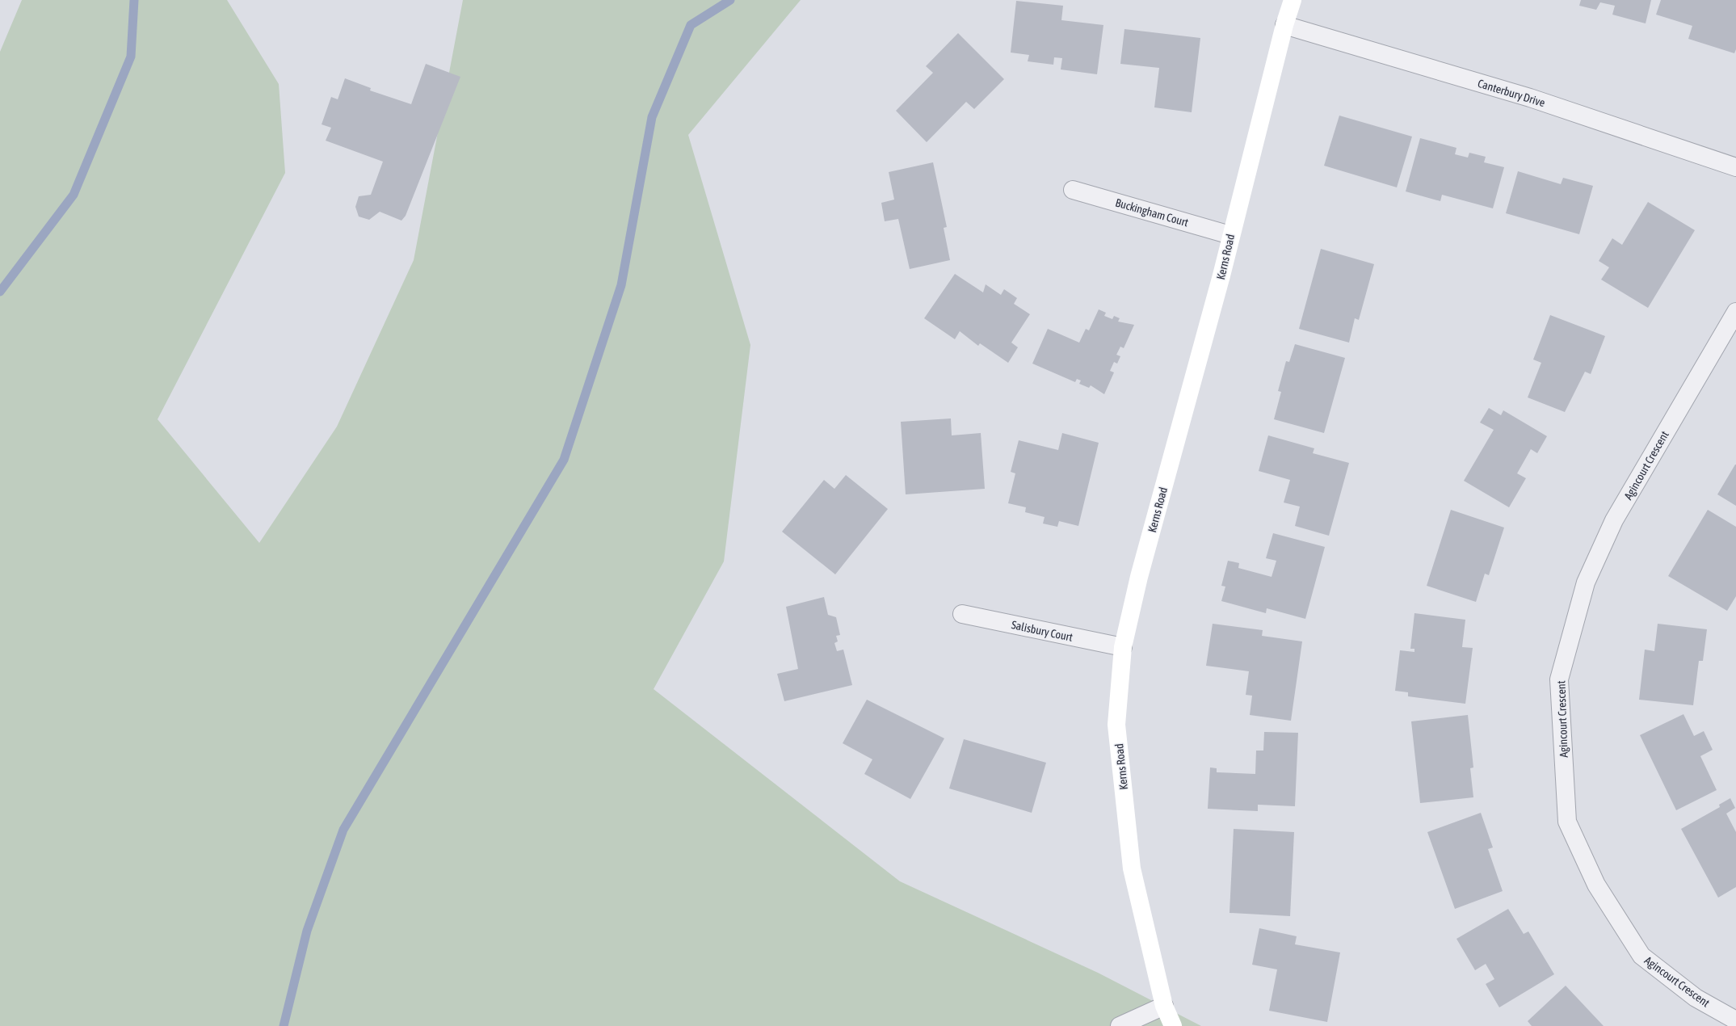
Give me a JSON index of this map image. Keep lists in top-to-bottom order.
{
  "streets": {
    "street": [
      "Canterbury Drive",
      "Buckingham Court",
      "Kerns Road",
      "Agincourt Crescent",
      "Salisbury Court"
    ]
  },
  "crossings": [
    ["Canterbury Drive", "Kerns Road"],
    ["Buckingham Court", "Kerns Road"],
    ["Kerns Road", "Salisbury Court"]
  ]
}
